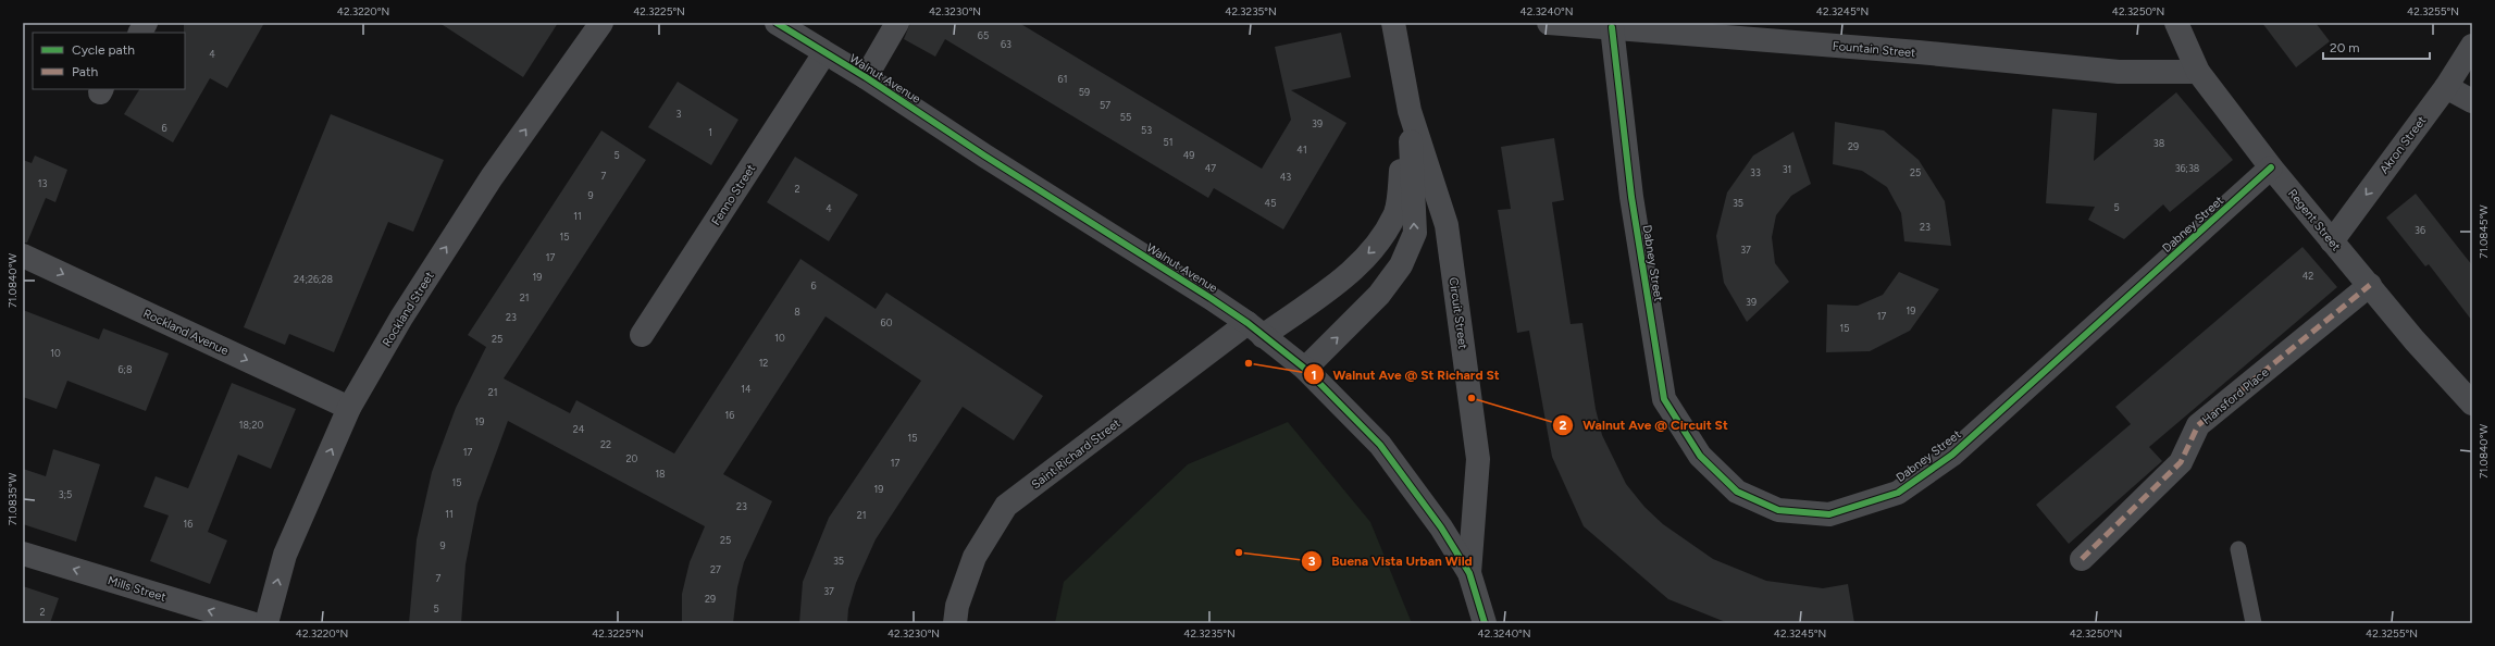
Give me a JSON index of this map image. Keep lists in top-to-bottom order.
{
  "streets": {
    "street": [
      "Fountain Street",
      "Walnut Avenue",
      "Akron Street",
      "Fenno Street",
      "Regent Street",
      "Dabney Street",
      "Rockland Street",
      "Circuit Street",
      "Rockland Avenue",
      "Hansford Place",
      "Saint Richard Street",
      "Mills Street"
    ]
  },
  "crossings": [
    ["Fountain Street", "Regent Street"],
    ["Fountain Street", "Dabney Street"],
    ["Walnut Avenue", "Fenno Street"],
    ["Walnut Avenue", "Circuit Street"],
    ["Walnut Avenue", "Saint Richard Street"],
    ["Akron Street", "Regent Street"],
    ["Regent Street", "Dabney Street"],
    ["Regent Street", "Hansford Place"],
    ["Rockland Street", "Rockland Avenue"],
    ["Circuit Street", "Saint Richard Street"]
  ],
  "one_way": [
    "Akron Street",
    "Rockland Street",
    "Rockland Avenue",
    "Mills Street"
  ],
  "places": ["Walnut Ave @ St Richard St", "Walnut Ave @ Circuit St", "Buena Vista Urban Wild"],
  "house_numbers": [
    "65",
    "63",
    "4",
    "61",
    "59",
    "57",
    "3",
    "55",
    "39",
    "6",
    "53",
    "1",
    "51",
    "38",
    "29",
    "41",
    "5",
    "49",
    "47",
    "36;38",
    "31",
    "33",
    "25",
    "7",
    "43",
    "13",
    "2",
    "9",
    "45",
    "35",
    "5",
    "4",
    "11",
    "23",
    "36",
    "15",
    "37",
    "17",
    "42",
    "19",
    "24;26;28",
    "6",
    "21",
    "39",
    "19",
    "8",
    "17",
    "23",
    "60",
    "15",
    "10",
    "25",
    "10",
    "12",
    "6;8",
    "14",
    "21",
    "16",
    "19",
    "18;20",
    "24",
    "15",
    "22",
    "17",
    "20",
    "17",
    "18",
    "15",
    "19",
    "3;5",
    "23",
    "11",
    "21",
    "16",
    "25",
    "9",
    "35",
    "27",
    "7",
    "37",
    "29",
    "5",
    "2"
  ],
  "legend": ["Cycle path", "Path"],
  "scale_bar": "20 m",
  "coordinates": [
    "42.3220°N",
    "42.3225°N",
    "42.3230°N",
    "42.3235°N",
    "42.3240°N",
    "42.3245°N",
    "42.3250°N",
    "42.3255°N",
    "71.0845°W",
    "71.0840°W",
    "71.0835°W"
  ]
}
